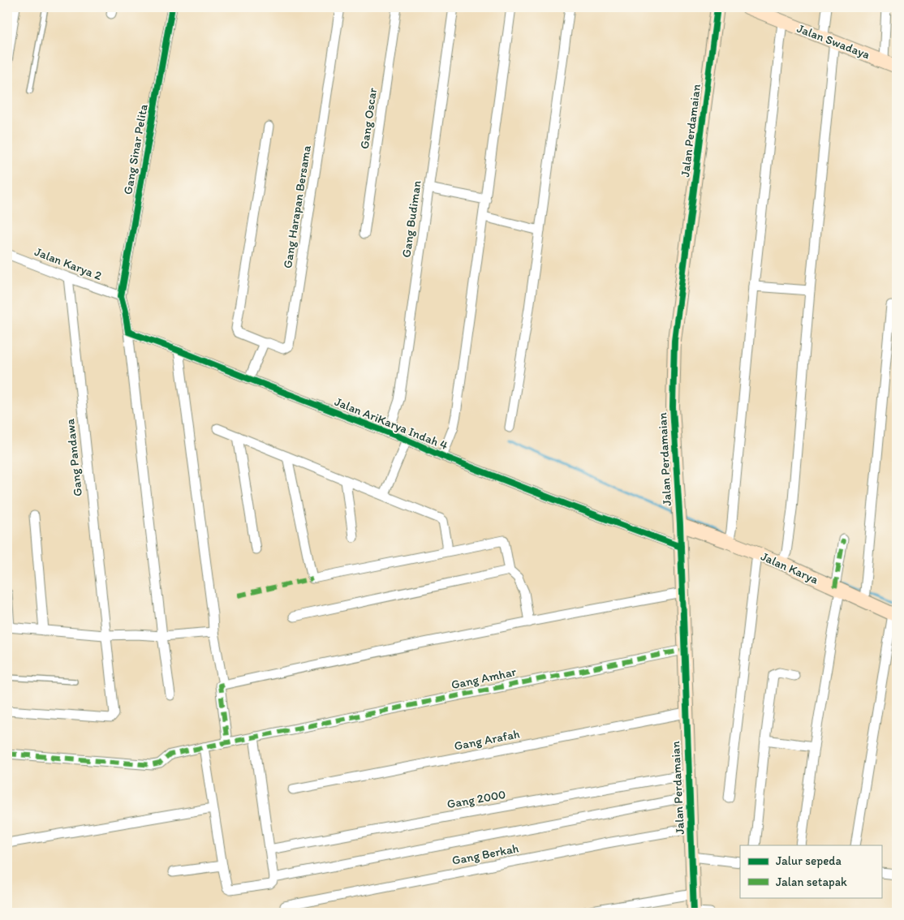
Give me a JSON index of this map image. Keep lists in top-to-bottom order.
{
  "streets": {
    "street": [
      "Jalan Swadaya",
      "Gang Oscar",
      "Jalan Perdamaian",
      "Gang Sinar Pelita",
      "Gang Harapan Bersama",
      "Gang Budiman",
      "Jalan Karya 2",
      "Jalan AriKarya Indah 4",
      "Gang Pandawa",
      "Jalan Karya",
      "Gang Amhar",
      "Gang Arafah",
      "Gang 2000",
      "Gang Berkah"
    ]
  },
  "crossings": [
    ["Jalan Perdamaian", "Jalan AriKarya Indah 4"],
    ["Jalan Perdamaian", "Jalan Karya"],
    ["Jalan Perdamaian", "Gang Amhar"],
    ["Jalan Perdamaian", "Gang Arafah"],
    ["Jalan Perdamaian", "Gang 2000"],
    ["Jalan Perdamaian", "Gang Berkah"],
    ["Gang Sinar Pelita", "Jalan Karya 2"],
    ["Gang Budiman", "Jalan AriKarya Indah 4"],
    ["Jalan Karya 2", "Gang Pandawa"]
  ],
  "legend": ["Jalur sepeda", "Jalan setapak"]
}
